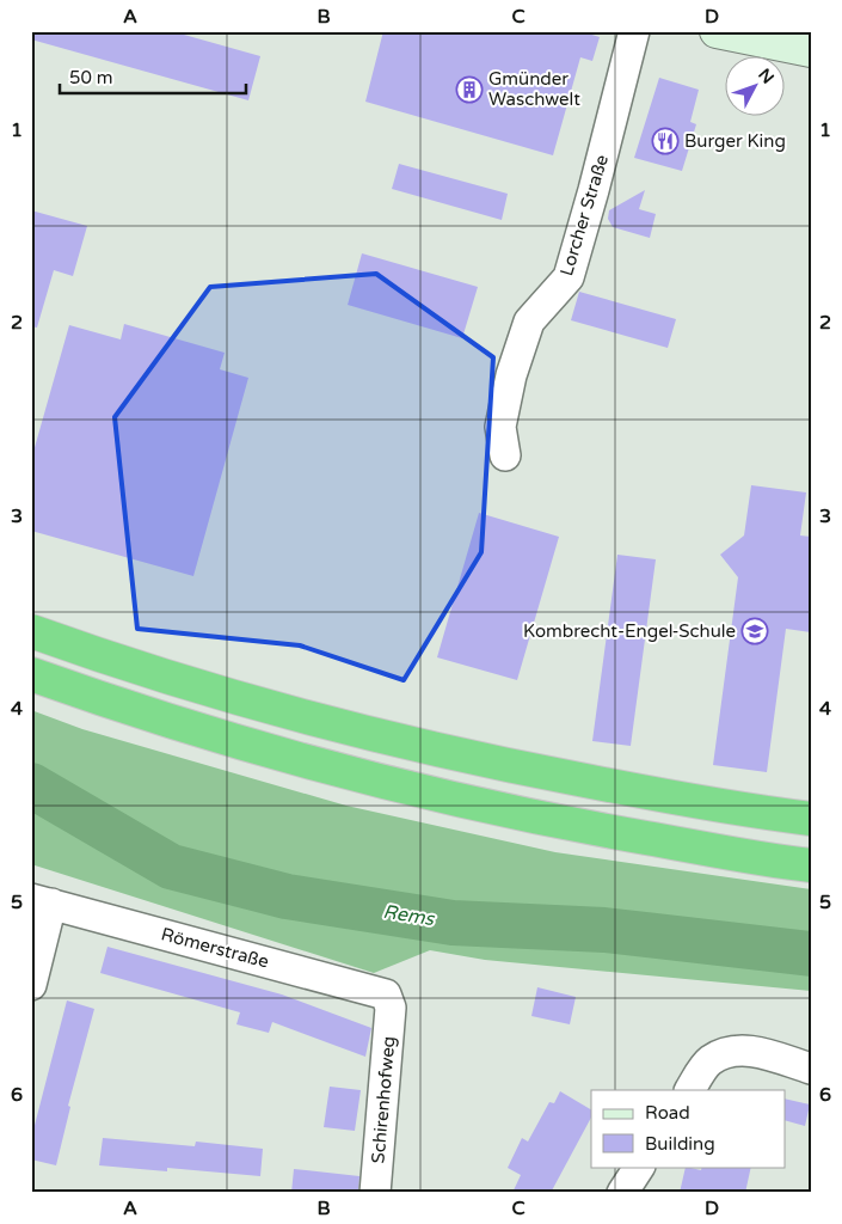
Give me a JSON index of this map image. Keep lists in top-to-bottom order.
{
  "streets": {
    "street": ["Lorcher Straße", "Römerstraße", "Schirenhofweg"]
  },
  "crossings": [
    ["Römerstraße", "Schirenhofweg"]
  ],
  "water": ["Rems"],
  "places": {
    "building": ["Gmünder Waschwelt"],
    "restaurant": ["Burger King"],
    "school or university": ["Kombrecht-Engel-Schule"]
  },
  "legend": ["Road", "Building"],
  "scale_bar": "50 m",
  "north": "top right",
  "grid": {
    "columns": [
      "A",
      "B",
      "C",
      "D"
    ],
    "rows": [
      "1",
      "2",
      "3",
      "4",
      "5",
      "6"
    ]
  }
}
